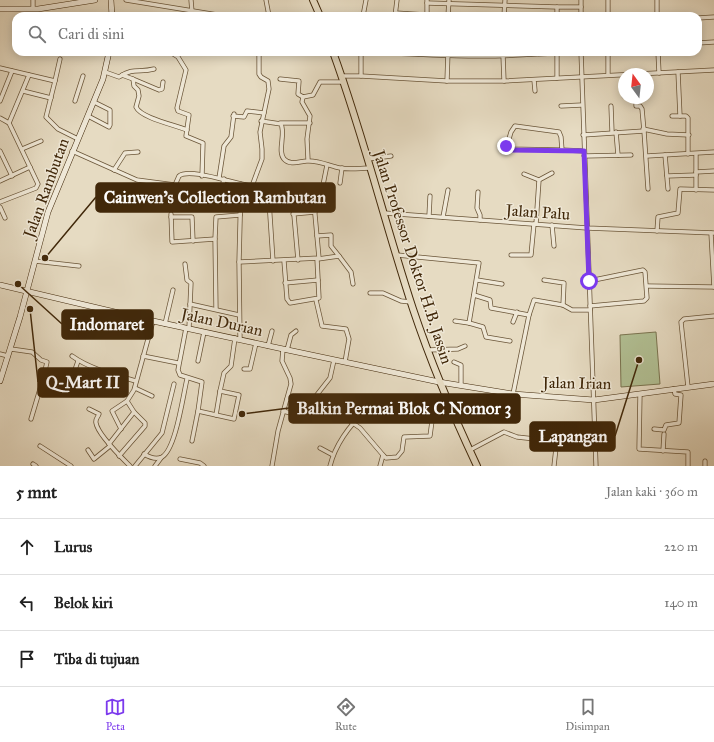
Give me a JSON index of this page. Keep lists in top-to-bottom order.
{
  "streets": {
    "highway": ["Jalan Professor Doktor H.B. Jassin"],
    "street": [
      "Jalan Rambutan",
      "Jalan Palu",
      "Jalan Durian",
      "Jalan Irian"
    ]
  },
  "crossings": [
    ["Jalan Rambutan", "Jalan Durian"],
    ["Jalan Palu", "Jalan Professor Doktor H.B. Jassin"],
    ["Jalan Professor Doktor H.B. Jassin", "Jalan Durian"],
    ["Jalan Professor Doktor H.B. Jassin", "Jalan Irian"],
    ["Jalan Durian", "Jalan Irian"]
  ],
  "places": [
    "Cainwen's Collection Rambutan",
    "Indomaret",
    "Q-Mart II",
    "Lapangan",
    "Balkin Permai Blok C Nomor 3"
  ],
  "north": "top",
  "page": {
    "search": "Cari di sini",
    "heading": ["5 mnt", "Jalan kaki · 360 m"],
    "list": [
      ["Lurus", "220 m"],
      ["Belok kiri", "140 m"],
      "Tiba di tujuan"
    ],
    "nav": ["Peta", "Rute", "Disimpan"]
  }
}
